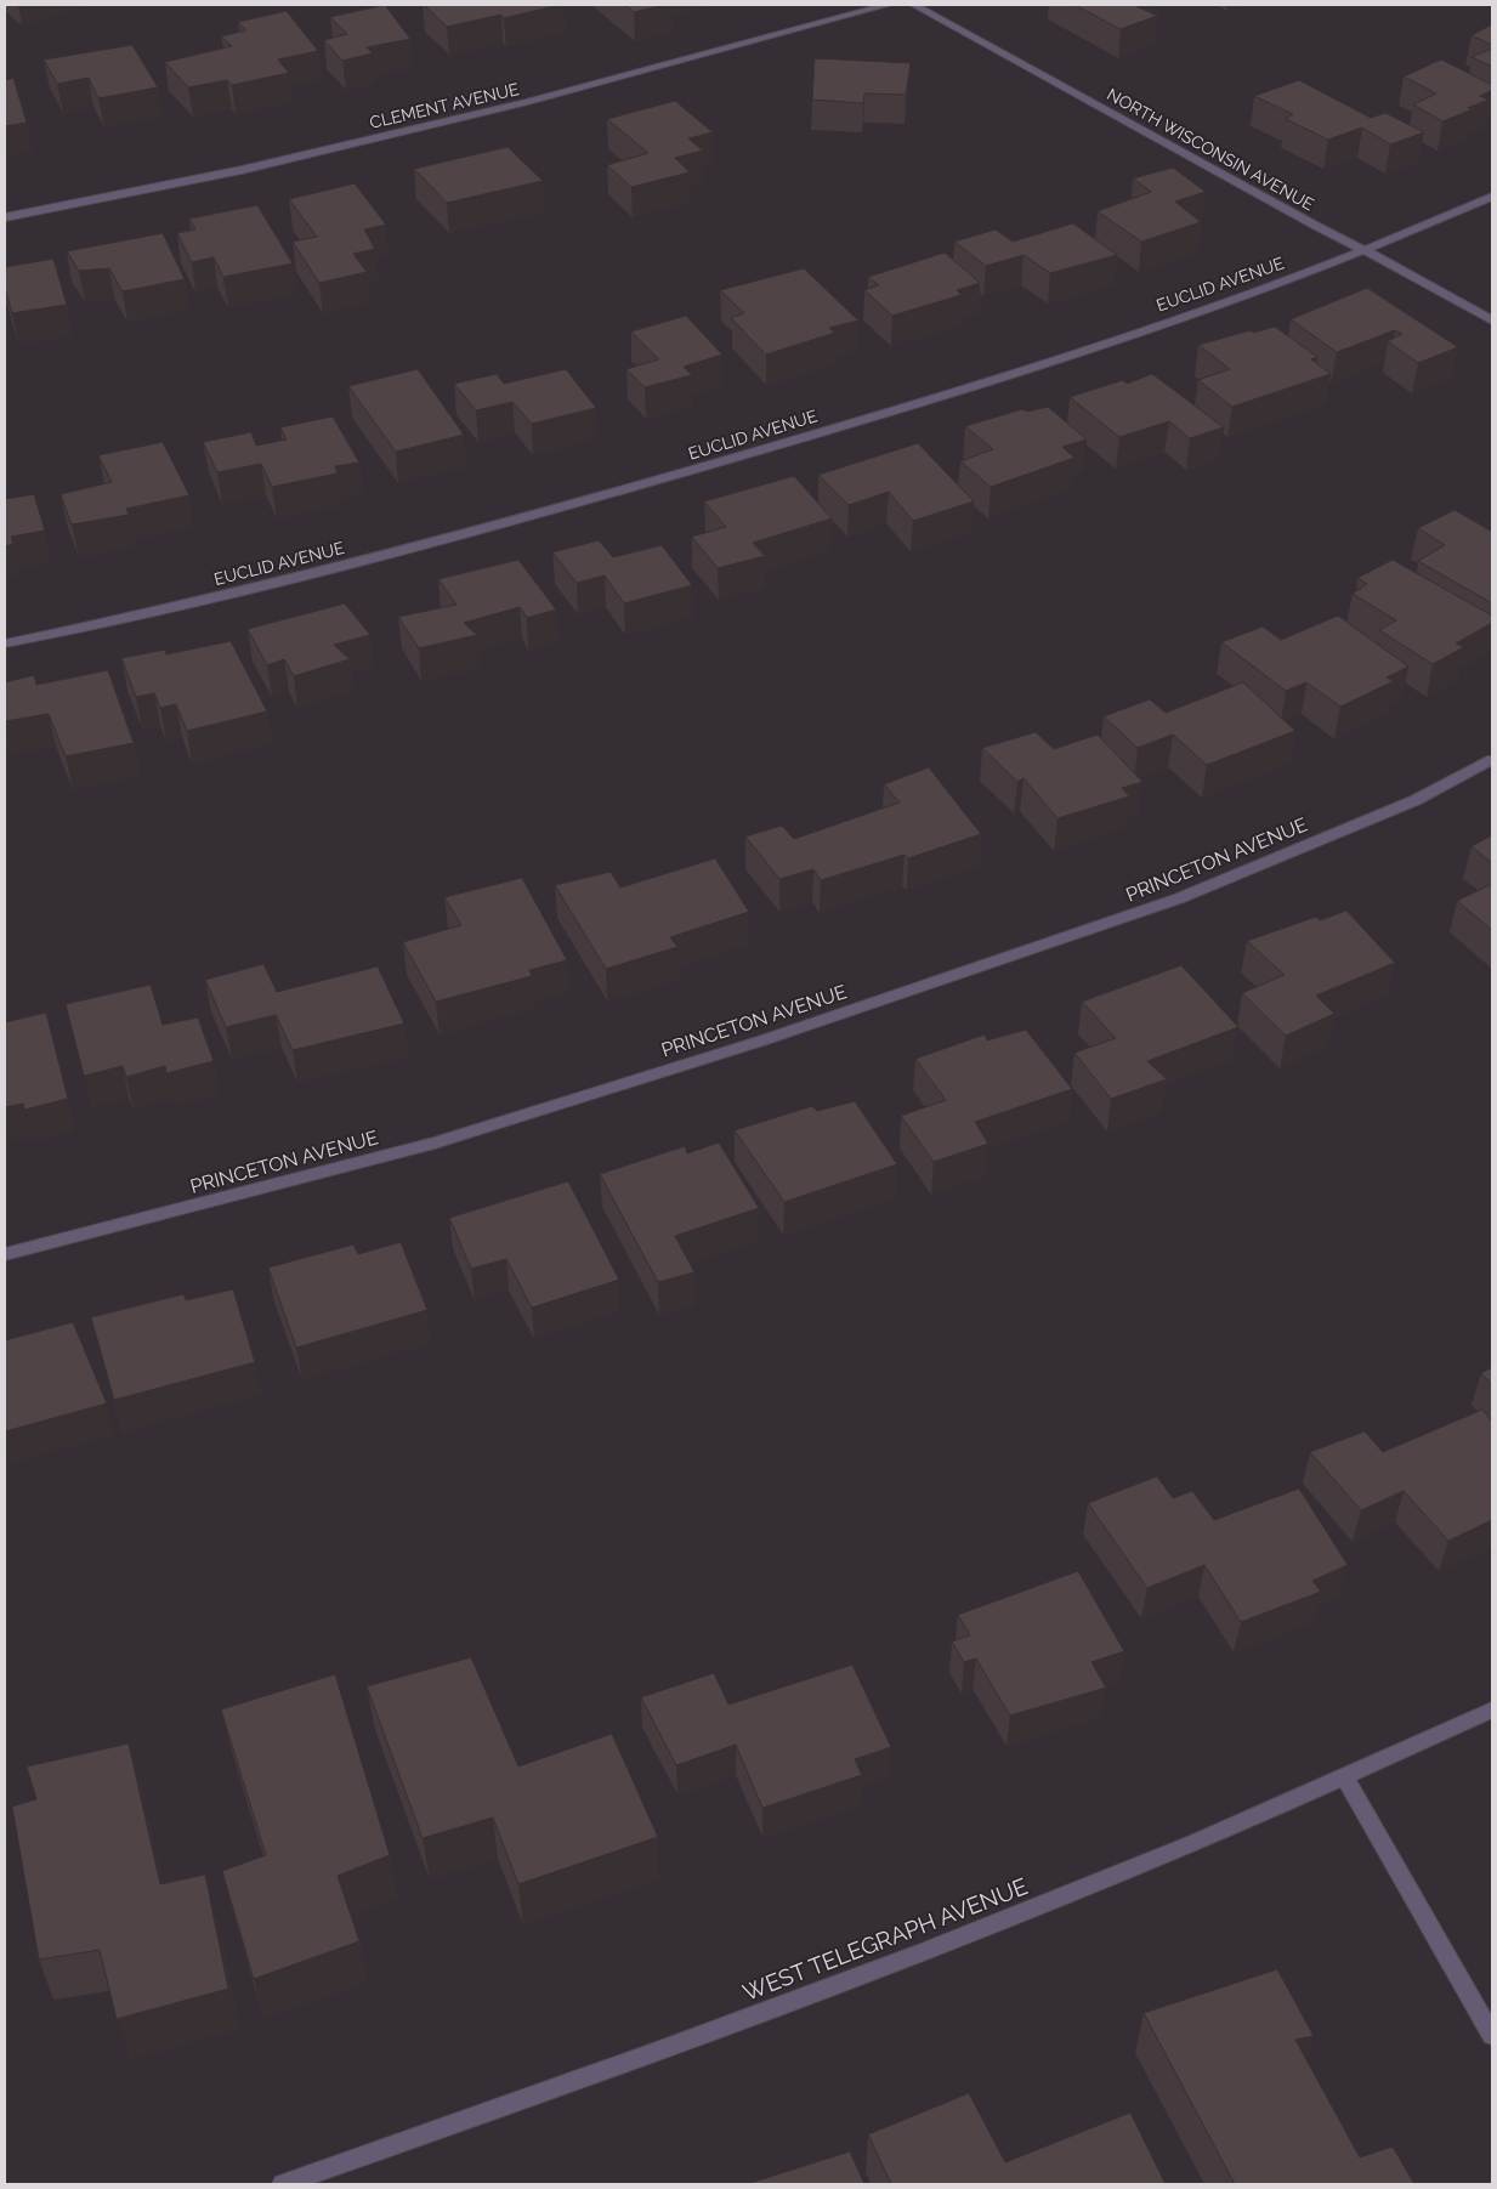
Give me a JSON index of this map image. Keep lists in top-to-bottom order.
{
  "streets": {
    "street": [
      "CLEMENT AVENUE",
      "NORTH WISCONSIN AVENUE",
      "EUCLID AVENUE",
      "PRINCETON AVENUE",
      "WEST TELEGRAPH AVENUE"
    ]
  },
  "crossings": [
    ["NORTH WISCONSIN AVENUE", "EUCLID AVENUE"]
  ]
}
